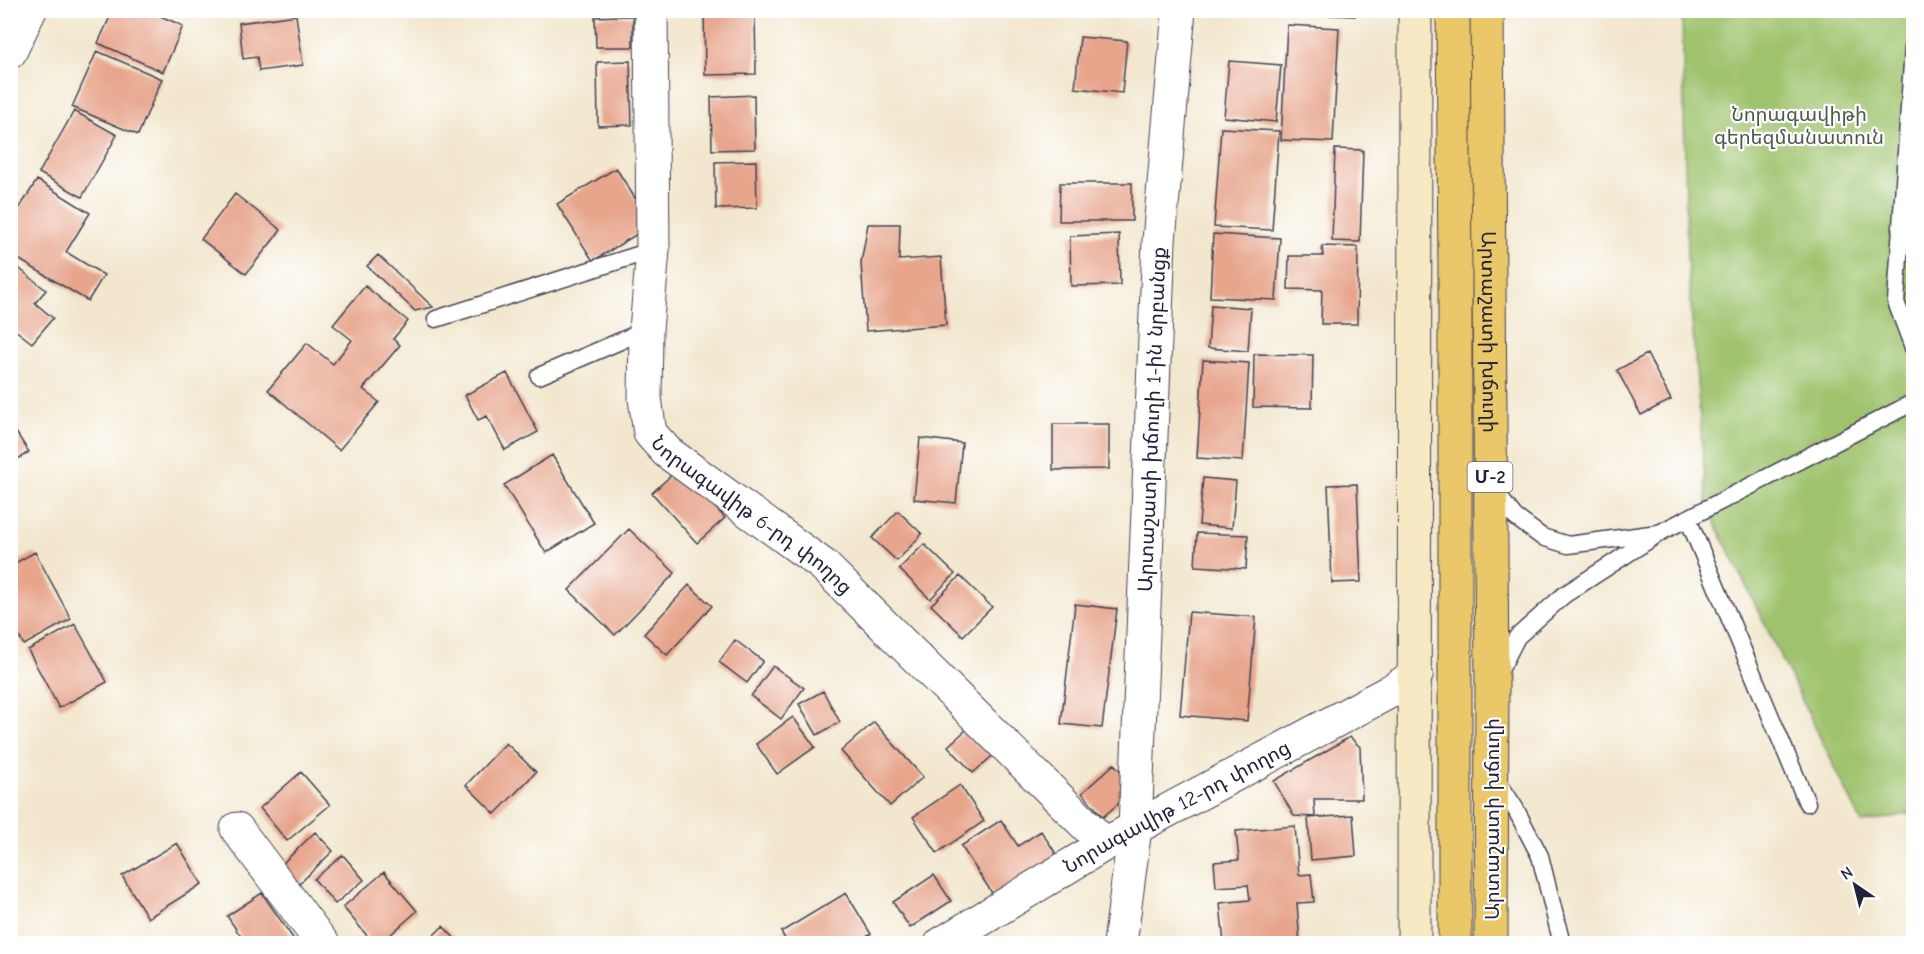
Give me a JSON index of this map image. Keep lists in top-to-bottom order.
{
  "streets": {
    "highway": ["Արտաշատի խճուղի", "Մ-2"],
    "street": ["Արտաշատի խճուղի 1-ին նրբանցք", "Նորագավիթ 6-րդ փողոց", "Նորագավիթ 12-րդ փողոց"]
  },
  "crossings": [
    ["Արտաշատի խճուղի 1-ին նրբանցք", "Նորագավիթ 12-րդ փողոց"],
    ["Նորագավիթ 6-րդ փողոց", "Նորագավիթ 12-րդ փողոց"]
  ],
  "parks": ["Նորագավիթի գերեզմանատուն"],
  "north": "top left"
}
